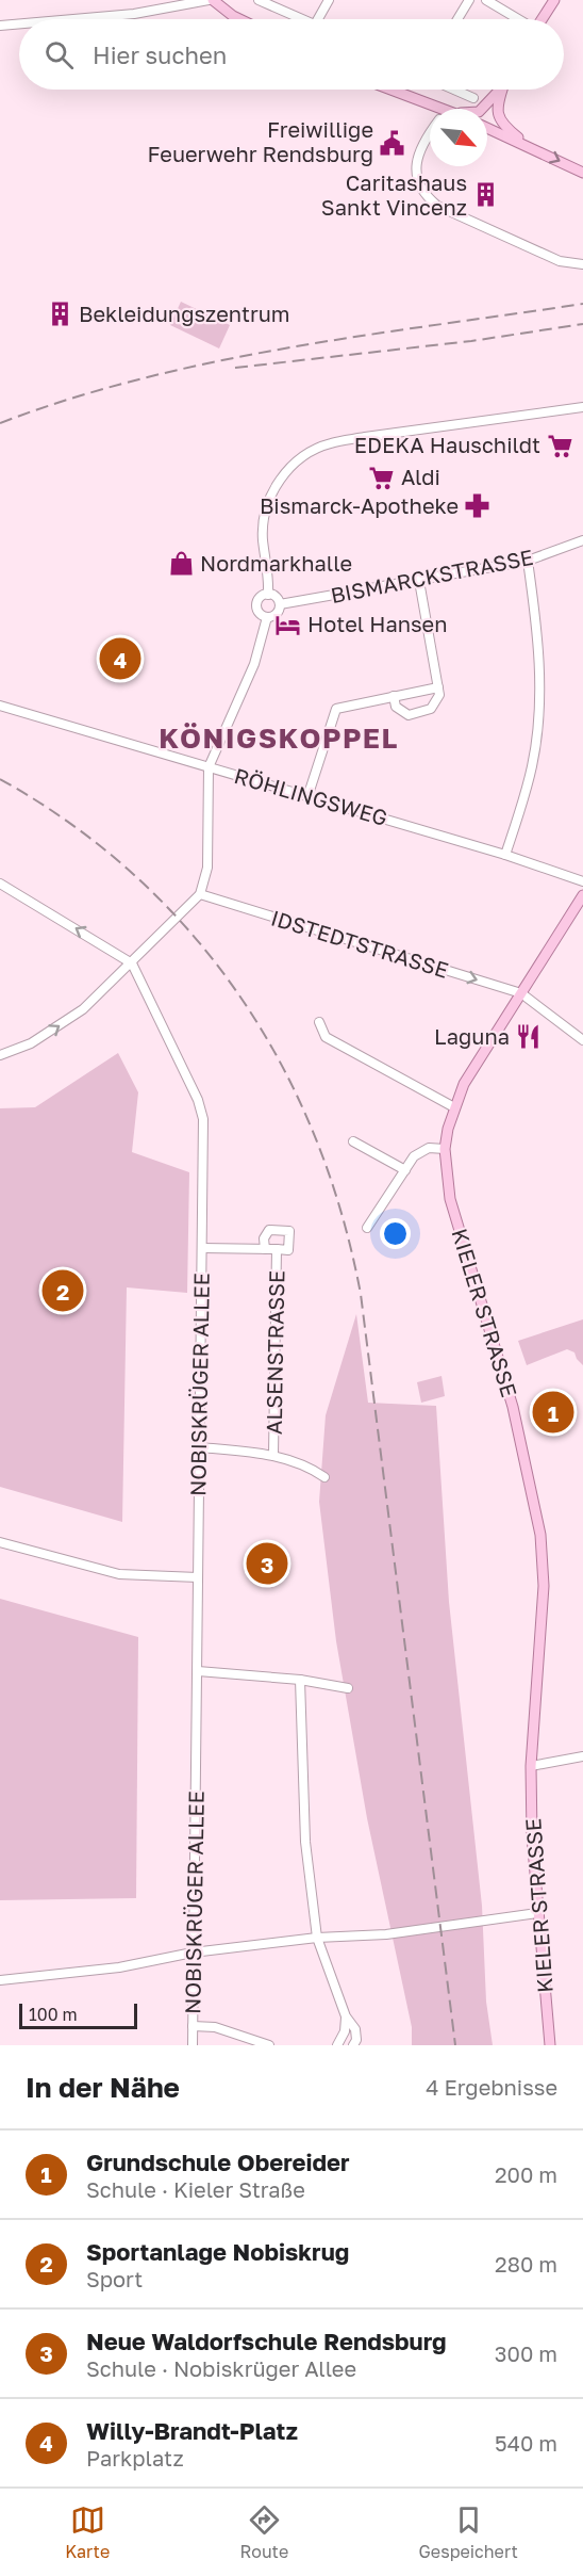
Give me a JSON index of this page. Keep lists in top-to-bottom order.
{
  "streets": {
    "main road": ["KIELER STRASSE"],
    "street": [
      "BISMARCKSTRASSE",
      "RÖHLINGSWEG",
      "IDSTEDTSTRASSE",
      "ALSENSTRASSE",
      "NOBISKRÜGER ALLEE"
    ]
  },
  "crossings": [
    ["IDSTEDTSTRASSE", "KIELER STRASSE"],
    ["ALSENSTRASSE", "NOBISKRÜGER ALLEE"]
  ],
  "one_way": ["IDSTEDTSTRASSE"],
  "districts": ["KÖNIGSKOPPEL"],
  "places": {
    "public building": ["Freiwillige Feuerwehr Rendsburg"],
    "building": ["Caritashaus Sankt Vincenz", "Bekleidungszentrum"],
    "supermarket": ["EDEKA Hauschildt", "Aldi"],
    "pharmacy": ["Bismarck-Apotheke"],
    "shop": ["Nordmarkhalle"],
    "hotel": ["Hotel Hansen"],
    "restaurant": ["Laguna"]
  },
  "scale_bar": "100 m",
  "north": "bottom right",
  "page": {
    "search": "Hier suchen",
    "pins": [
      "4",
      "2",
      "1",
      "3"
    ],
    "scale": "100 m",
    "heading": ["In der Nähe", "4 Ergebnisse"],
    "list": [
      {
        "mark": "1",
        "name": "Grundschule Obereider",
        "note": "Schule · Kieler Straße",
        "value": "200 m"
      },
      {
        "mark": "2",
        "name": "Sportanlage Nobiskrug",
        "note": "Sport",
        "value": "280 m"
      },
      {
        "mark": "3",
        "name": "Neue Waldorfschule Rendsburg",
        "note": "Schule · Nobiskrüger Allee",
        "value": "300 m"
      },
      {
        "mark": "4",
        "name": "Willy-Brandt-Platz",
        "note": "Parkplatz",
        "value": "540 m"
      }
    ],
    "nav": ["Karte", "Route", "Gespeichert"]
  }
}
